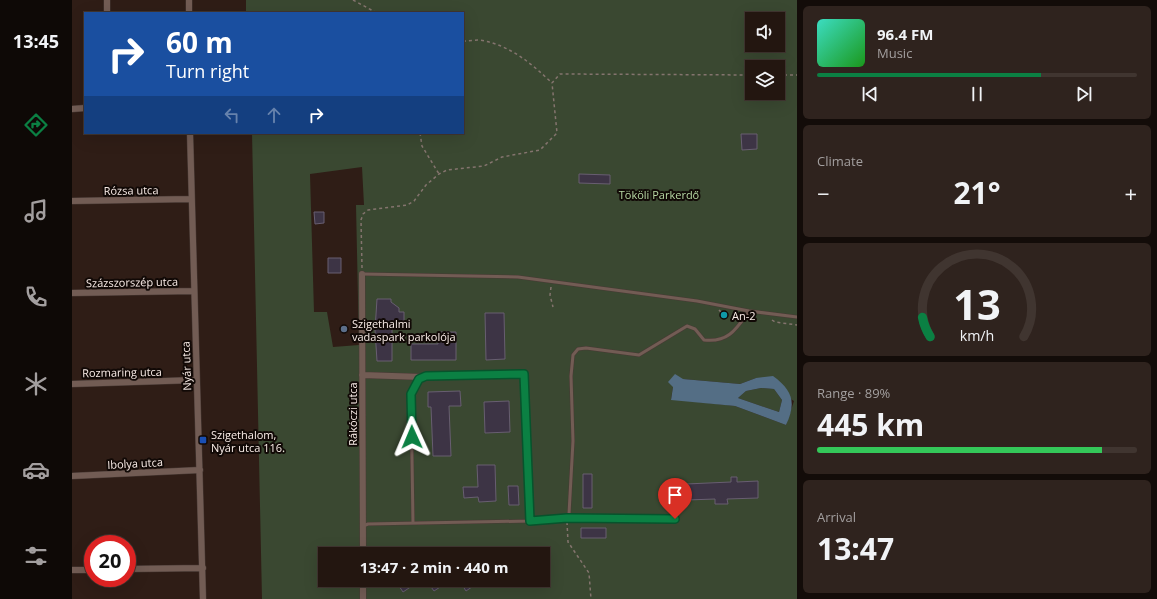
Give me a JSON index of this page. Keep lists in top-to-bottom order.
{
  "streets": {
    "street": [
      "Rózsa utca",
      "Százszorszép utca",
      "Nyár utca",
      "Rozmaring utca",
      "Rákóczi utca",
      "Ibolya utca"
    ]
  },
  "crossings": [
    ["Rózsa utca", "Nyár utca"],
    ["Százszorszép utca", "Nyár utca"],
    ["Nyár utca", "Rozmaring utca"],
    ["Nyár utca", "Ibolya utca"]
  ],
  "parks": ["Tököli Parkerdő"],
  "places": {
    "other": ["An-2", "Szigethalmi vadaspark parkolója"],
    "transit": ["Szigethalom, Nyár utca 116."]
  },
  "page": {
    "tabs": "13:45",
    "turn": ["60 m", "Turn right"],
    "song": ["96.4 FM", "Music"],
    "tile": [
      "Climate",
      ["Range · 89%", "445 km"],
      ["Arrival", "13:47"]
    ],
    "heat": ["−", "21°", "+"],
    "limit": "20",
    "trip": "13:47 · 2 min · 440 m",
    "gauge": ["13", "km/h"]
  }
}
